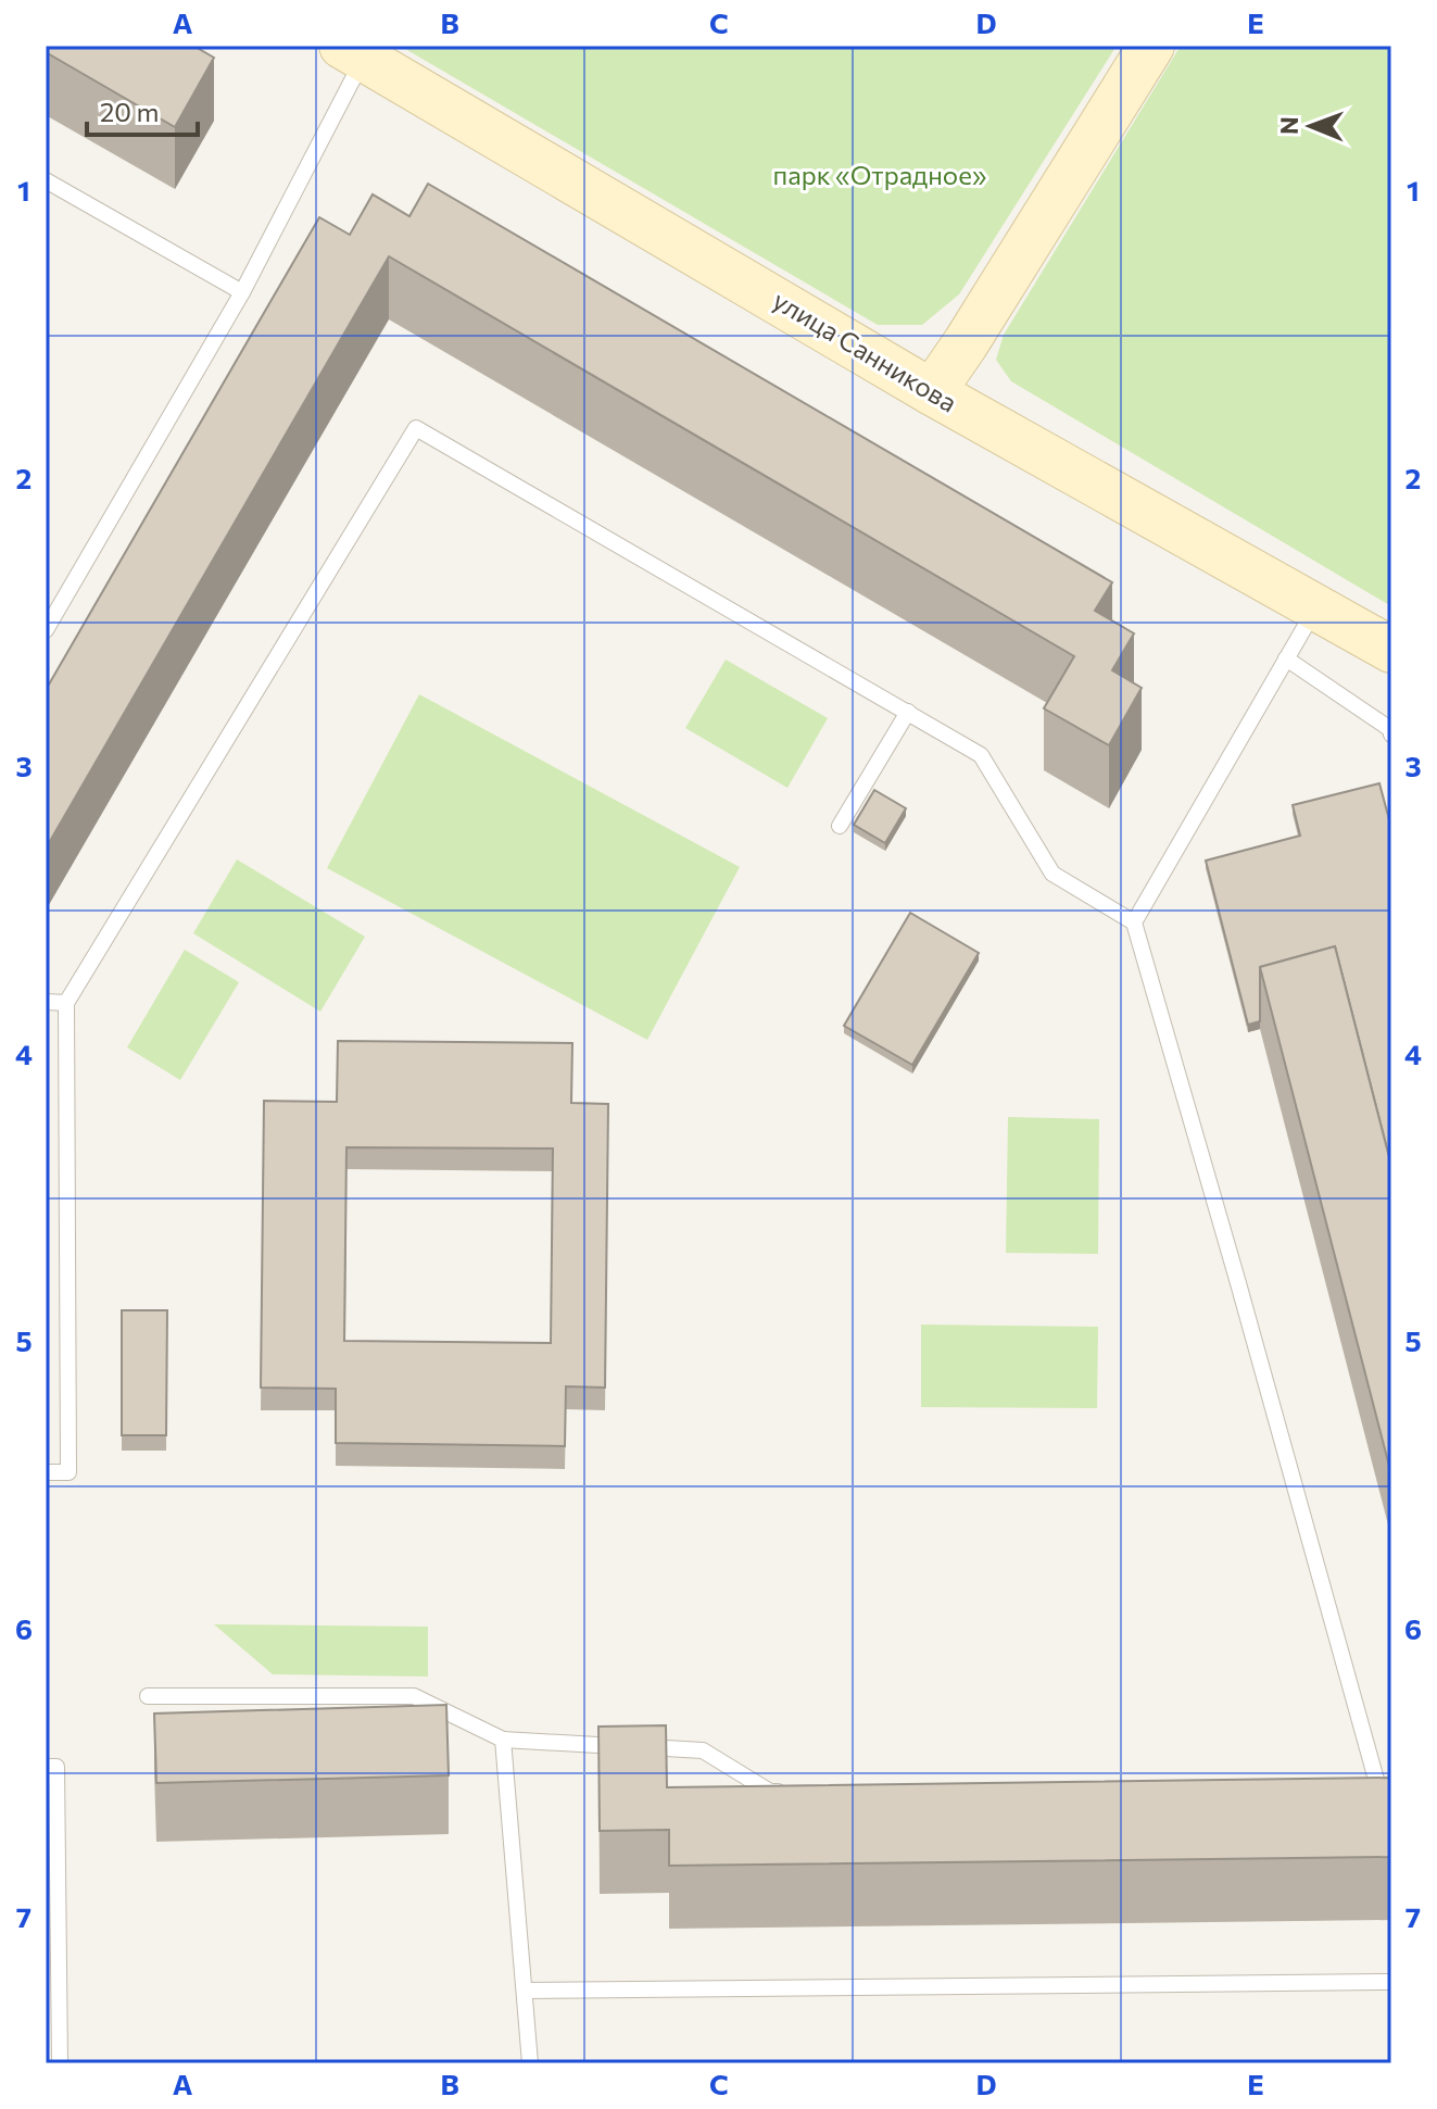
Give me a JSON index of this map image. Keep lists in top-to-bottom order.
{
  "streets": {
    "street": ["улица Санникова"]
  },
  "parks": ["парк «Отрадное»"],
  "scale_bar": "20 m",
  "north": "left",
  "grid": {
    "columns": [
      "A",
      "B",
      "C",
      "D",
      "E"
    ],
    "rows": [
      "1",
      "2",
      "3",
      "4",
      "5",
      "6",
      "7"
    ]
  }
}
